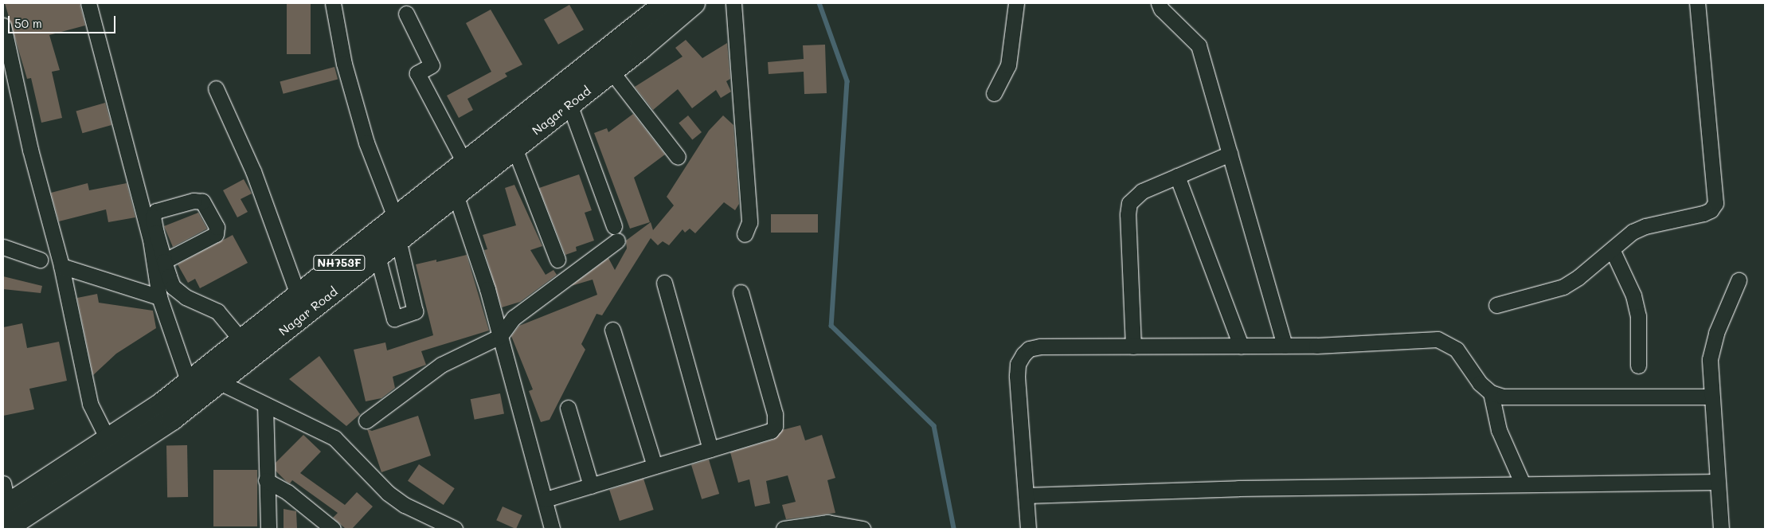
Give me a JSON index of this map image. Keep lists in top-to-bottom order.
{
  "streets": {
    "highway": ["Nagar Road", "NH753F"]
  },
  "scale_bar": "50 m"
}
